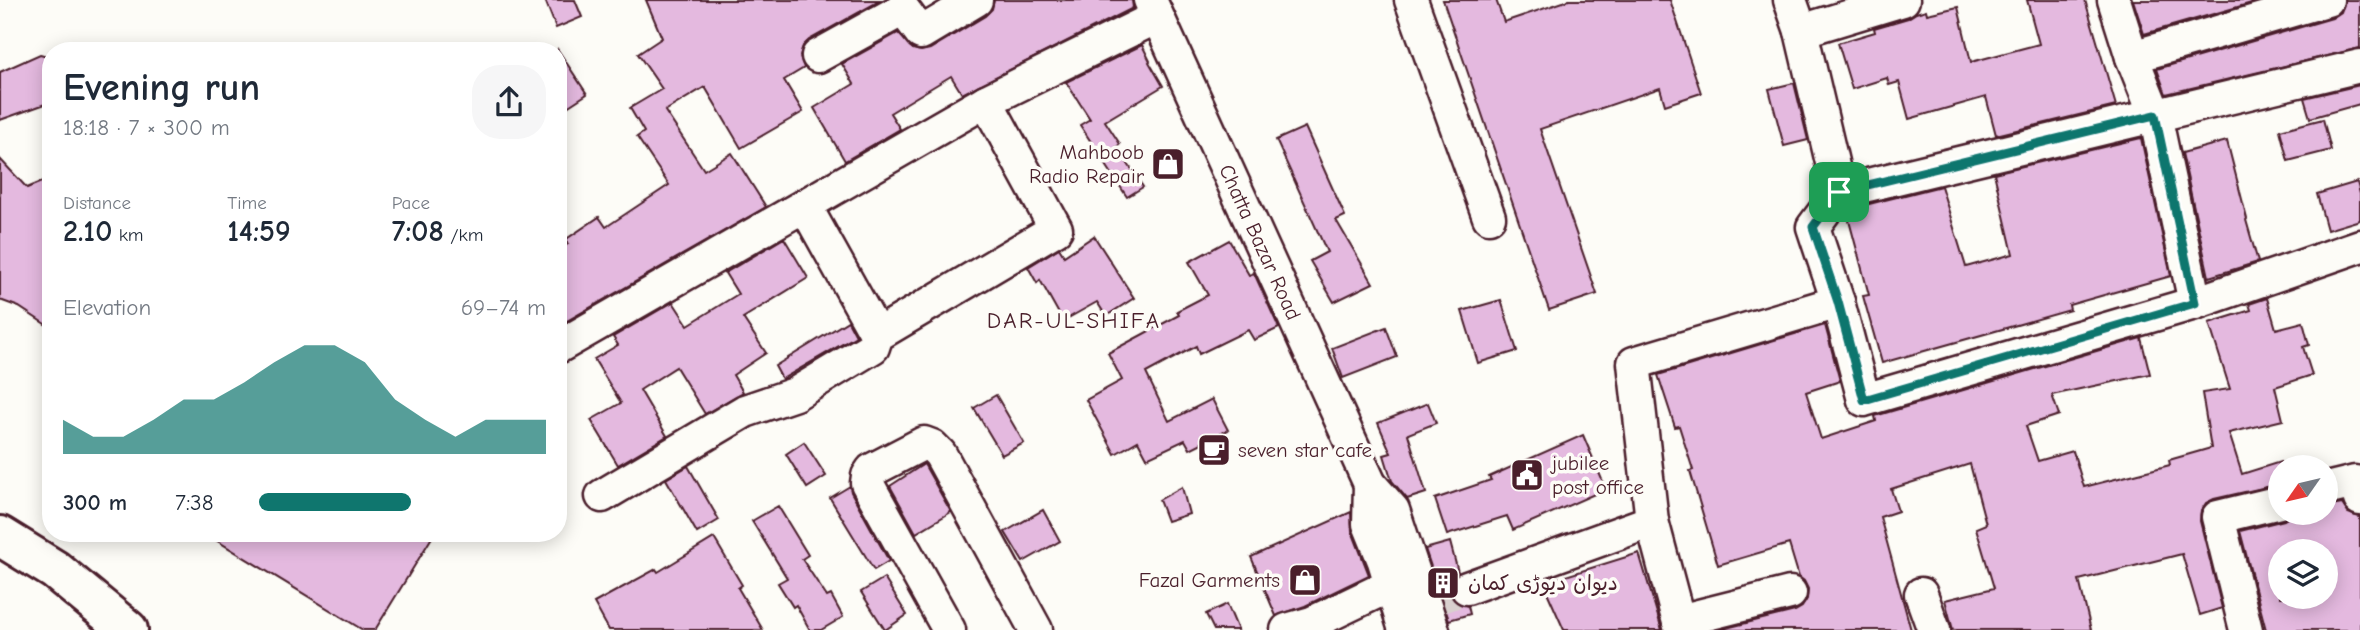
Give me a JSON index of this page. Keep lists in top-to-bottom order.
{
  "streets": {
    "street": ["Chatta Bazar Road"]
  },
  "districts": ["DAR-UL-SHIFA"],
  "places": {
    "shop": ["Mahboob Radio Repair", "Fazal Garments"],
    "cafe": ["seven star cafe"],
    "public building": ["jubilee post office"],
    "building": ["دیوان دیوڑی کمان"]
  },
  "north": "bottom left",
  "page": {
    "heading": ["Evening run", "18:18 · 7 × 300 m"],
    "stats": [
      ["Distance", "2.10 km"],
      ["Time", "14:59"],
      ["Pace", "7:08 /km"]
    ],
    "chart": ["Elevation", "69–74 m"],
    "list": [
      {
        "name": "300 m",
        "note": "7:38"
      }
    ]
  }
}
